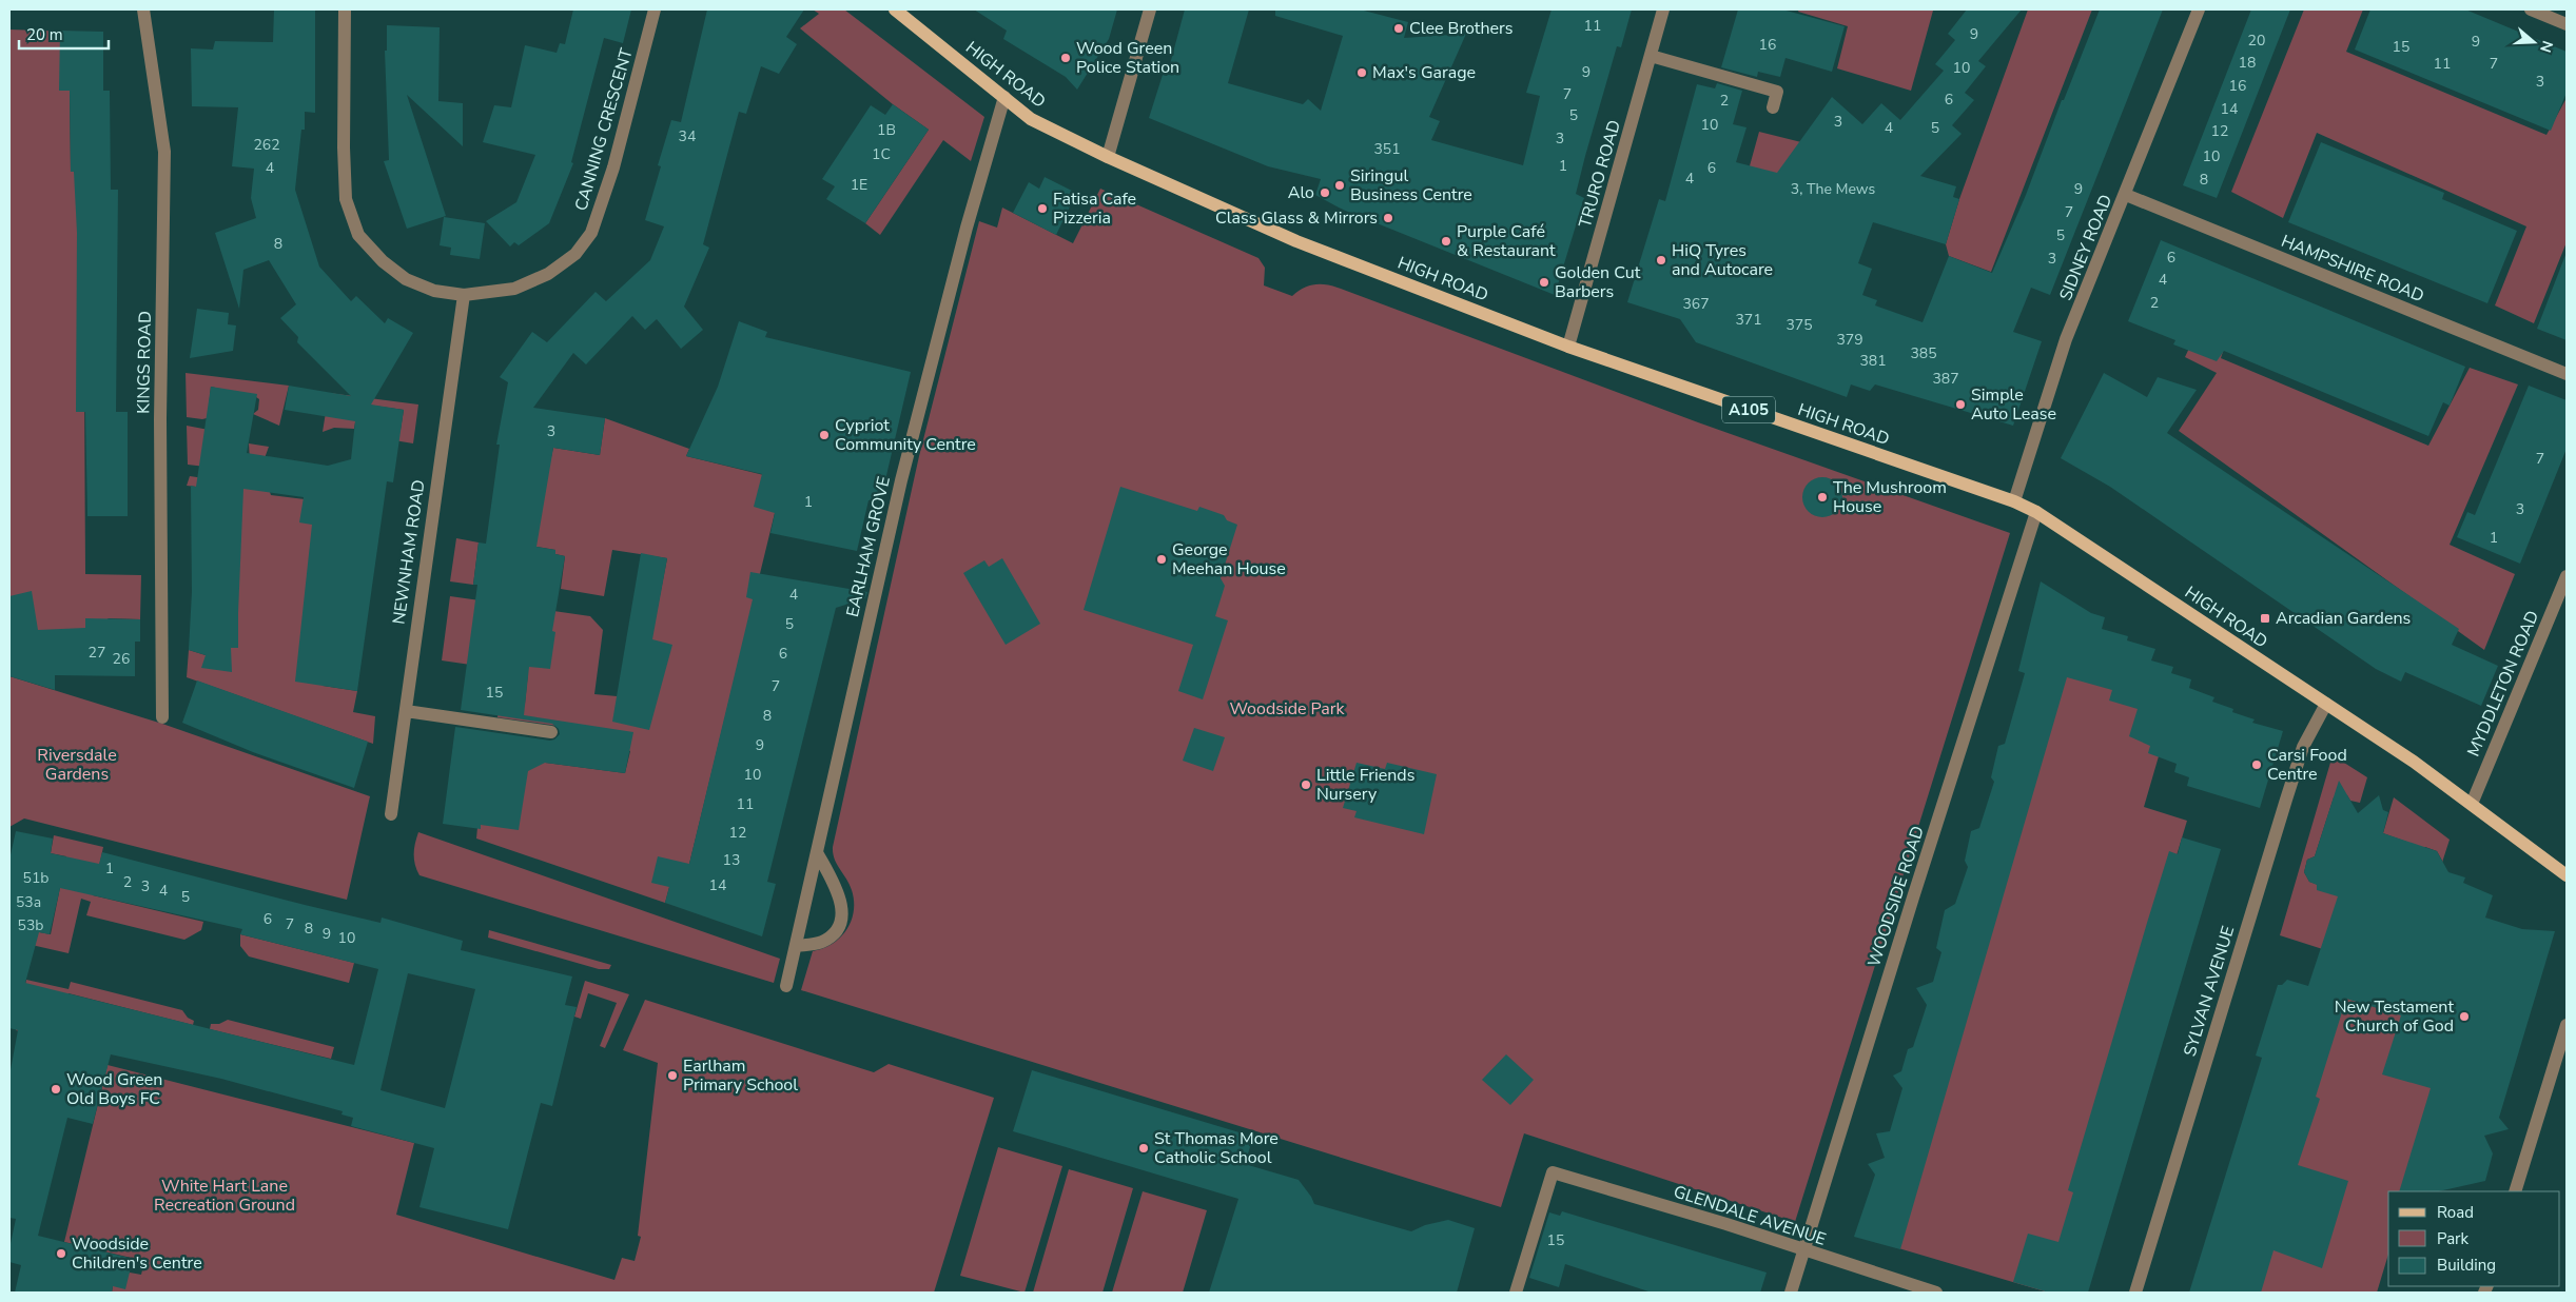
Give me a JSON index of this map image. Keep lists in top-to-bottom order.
{
  "streets": {
    "main road": ["HIGH ROAD", "A105"],
    "street": [
      "CANNING CRESCENT",
      "TRURO ROAD",
      "SIDNEY ROAD",
      "HAMPSHIRE ROAD",
      "KINGS ROAD",
      "EARLHAM GROVE",
      "NEWNHAM ROAD",
      "MYDDLETON ROAD",
      "WOODSIDE ROAD",
      "SYLVAN AVENUE",
      "GLENDALE AVENUE"
    ]
  },
  "crossings": [
    ["HIGH ROAD", "TRURO ROAD"],
    ["HIGH ROAD", "SIDNEY ROAD"],
    ["HIGH ROAD", "EARLHAM GROVE"],
    ["HIGH ROAD", "MYDDLETON ROAD"],
    ["HIGH ROAD", "WOODSIDE ROAD"],
    ["HIGH ROAD", "SYLVAN AVENUE"],
    ["CANNING CRESCENT", "NEWNHAM ROAD"],
    ["SIDNEY ROAD", "HAMPSHIRE ROAD"],
    ["WOODSIDE ROAD", "GLENDALE AVENUE"]
  ],
  "parks": ["Woodside Park", "Riversdale Gardens", "White Hart Lane Recreation Ground"],
  "places": {
    "other": [
      "Clee Brothers",
      "Wood Green Police Station",
      "Max's Garage",
      "Siringul Business Centre",
      "Alo",
      "Fatisa Cafe Pizzeria",
      "Class Glass & Mirrors",
      "Purple Café & Restaurant",
      "HiQ Tyres and Autocare",
      "Golden Cut Barbers",
      "Simple Auto Lease",
      "Cypriot Community Centre",
      "The Mushroom House",
      "George Meehan House",
      "Carsi Food Centre",
      "Little Friends Nursery",
      "New Testament Church of God",
      "Earlham Primary School",
      "Wood Green Old Boys FC",
      "St Thomas More Catholic School",
      "Woodside Children's Centre"
    ],
    "transit": ["Arcadian Gardens"]
  },
  "house_numbers": [
    "11",
    "9",
    "20",
    "9",
    "16",
    "15",
    "18",
    "11",
    "7",
    "10",
    "9",
    "3",
    "16",
    "7",
    "6",
    "2",
    "14",
    "5",
    "3",
    "10",
    "4",
    "5",
    "1B",
    "12",
    "34",
    "3",
    "262",
    "351",
    "1C",
    "10",
    "1",
    "4",
    "6",
    "4",
    "8",
    "1E",
    "3, The Mews",
    "9",
    "7",
    "5",
    "8",
    "6",
    "3",
    "4",
    "2",
    "367",
    "371",
    "375",
    "379",
    "385",
    "381",
    "387",
    "3",
    "7",
    "1",
    "3",
    "1",
    "4",
    "5",
    "27",
    "6",
    "26",
    "7",
    "15",
    "8",
    "9",
    "10",
    "11",
    "12",
    "13",
    "1",
    "51b",
    "2",
    "14",
    "3",
    "4",
    "5",
    "53a",
    "6",
    "7",
    "53b",
    "8",
    "9",
    "10",
    "15"
  ],
  "legend": ["Road", "Park", "Building"],
  "scale_bar": "20 m",
  "north": "right"
}
